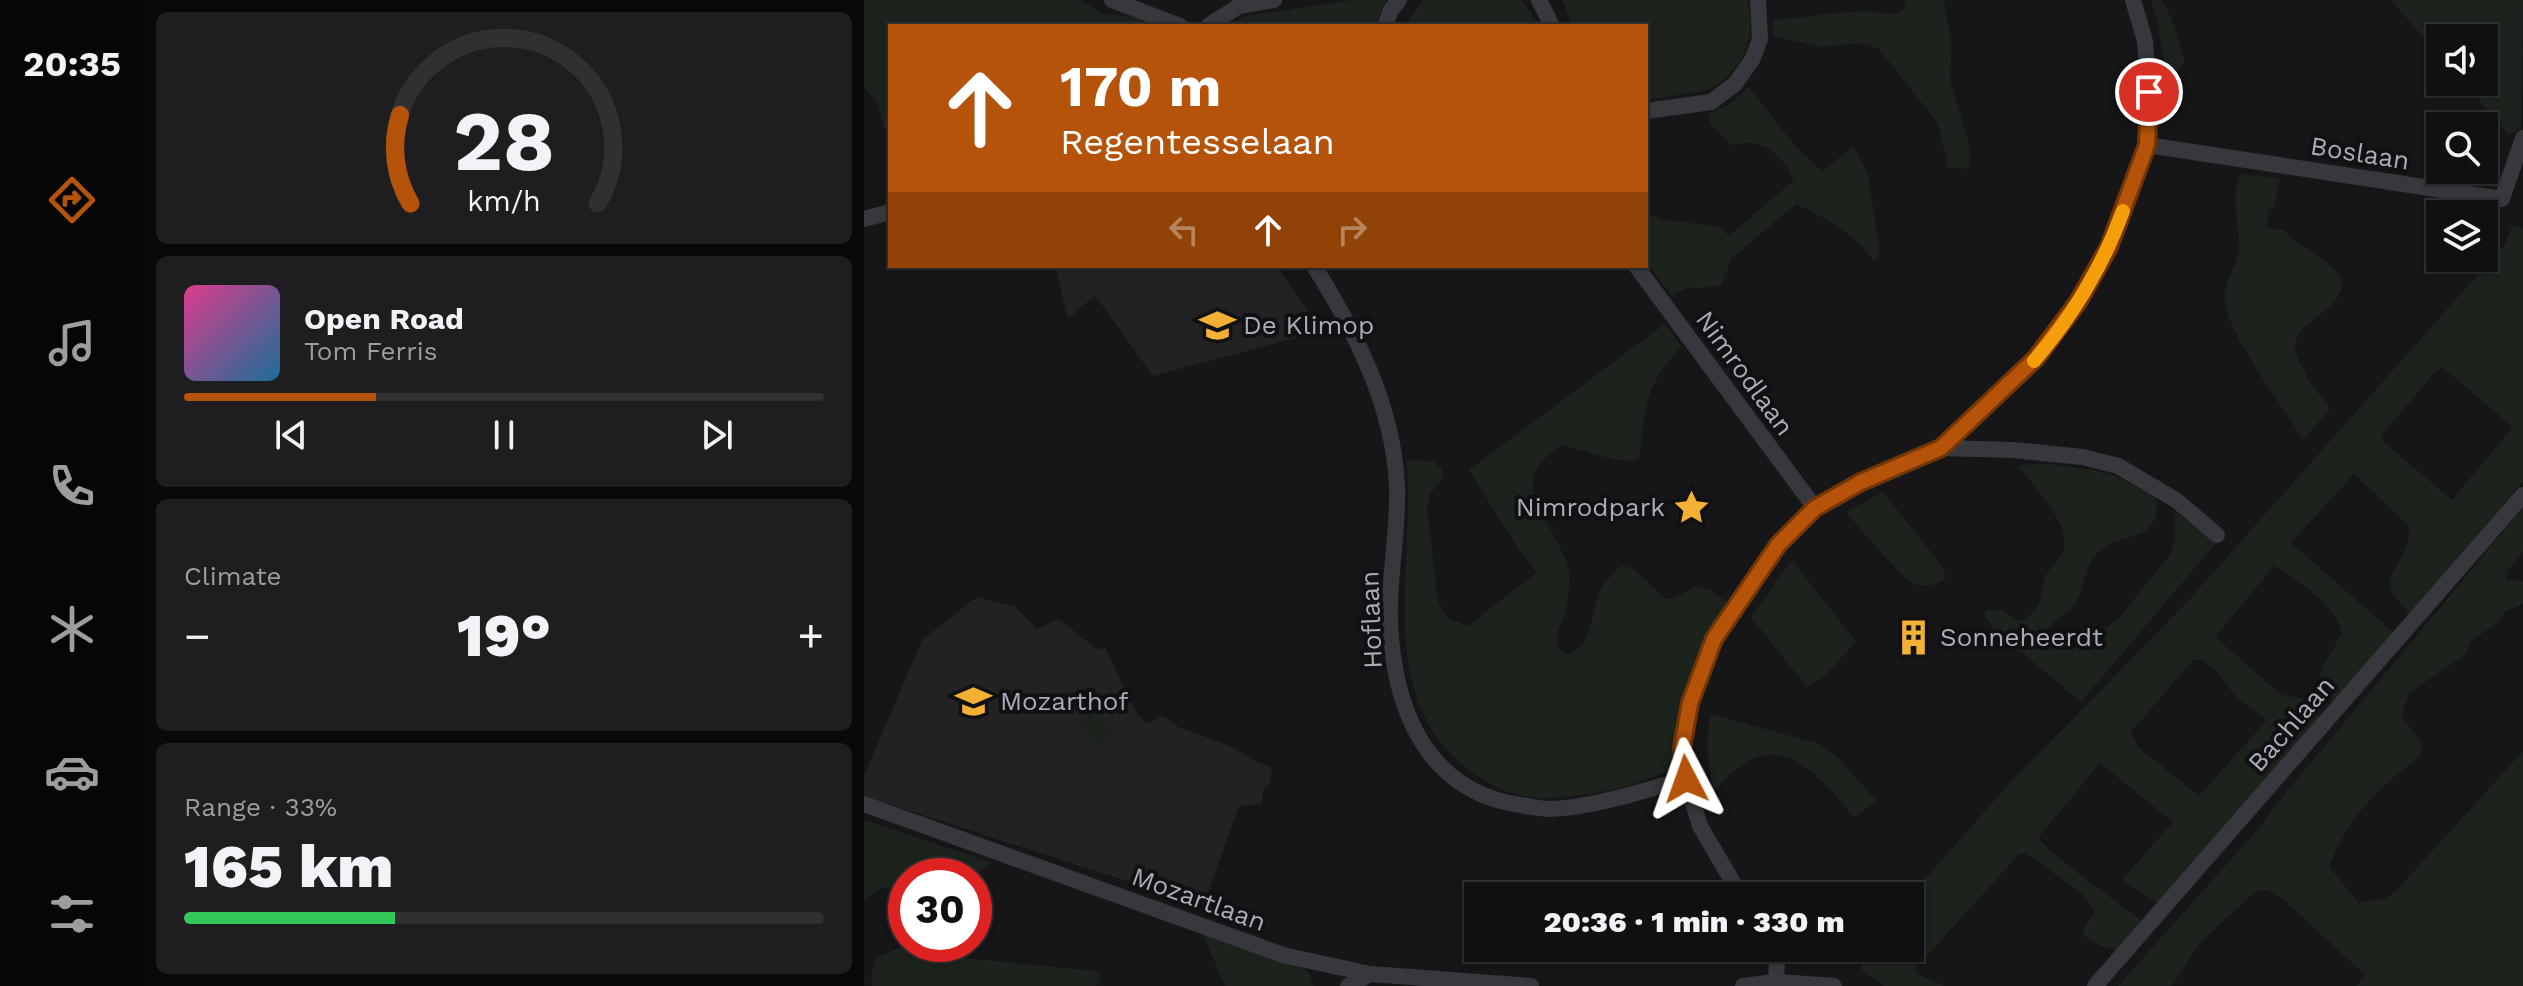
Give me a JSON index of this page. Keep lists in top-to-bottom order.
{
  "streets": {
    "street": [
      "Boslaan",
      "Nimrodlaan",
      "Hoflaan",
      "Bachlaan",
      "Mozartlaan"
    ]
  },
  "places": {
    "school or university": ["De Klimop", "Mozarthof"],
    "place": ["Nimrodpark"],
    "building": ["Sonneheerdt"]
  },
  "page": {
    "tabs": "20:35",
    "turn": ["170 m", "Regentesselaan"],
    "song": ["Open Road", "Tom Ferris"],
    "tile": [
      "Climate",
      ["Range · 33%", "165 km"]
    ],
    "heat": ["−", "19°", "+"],
    "limit": "30",
    "trip": "20:36 · 1 min · 330 m",
    "gauge": ["28", "km/h"]
  }
}
